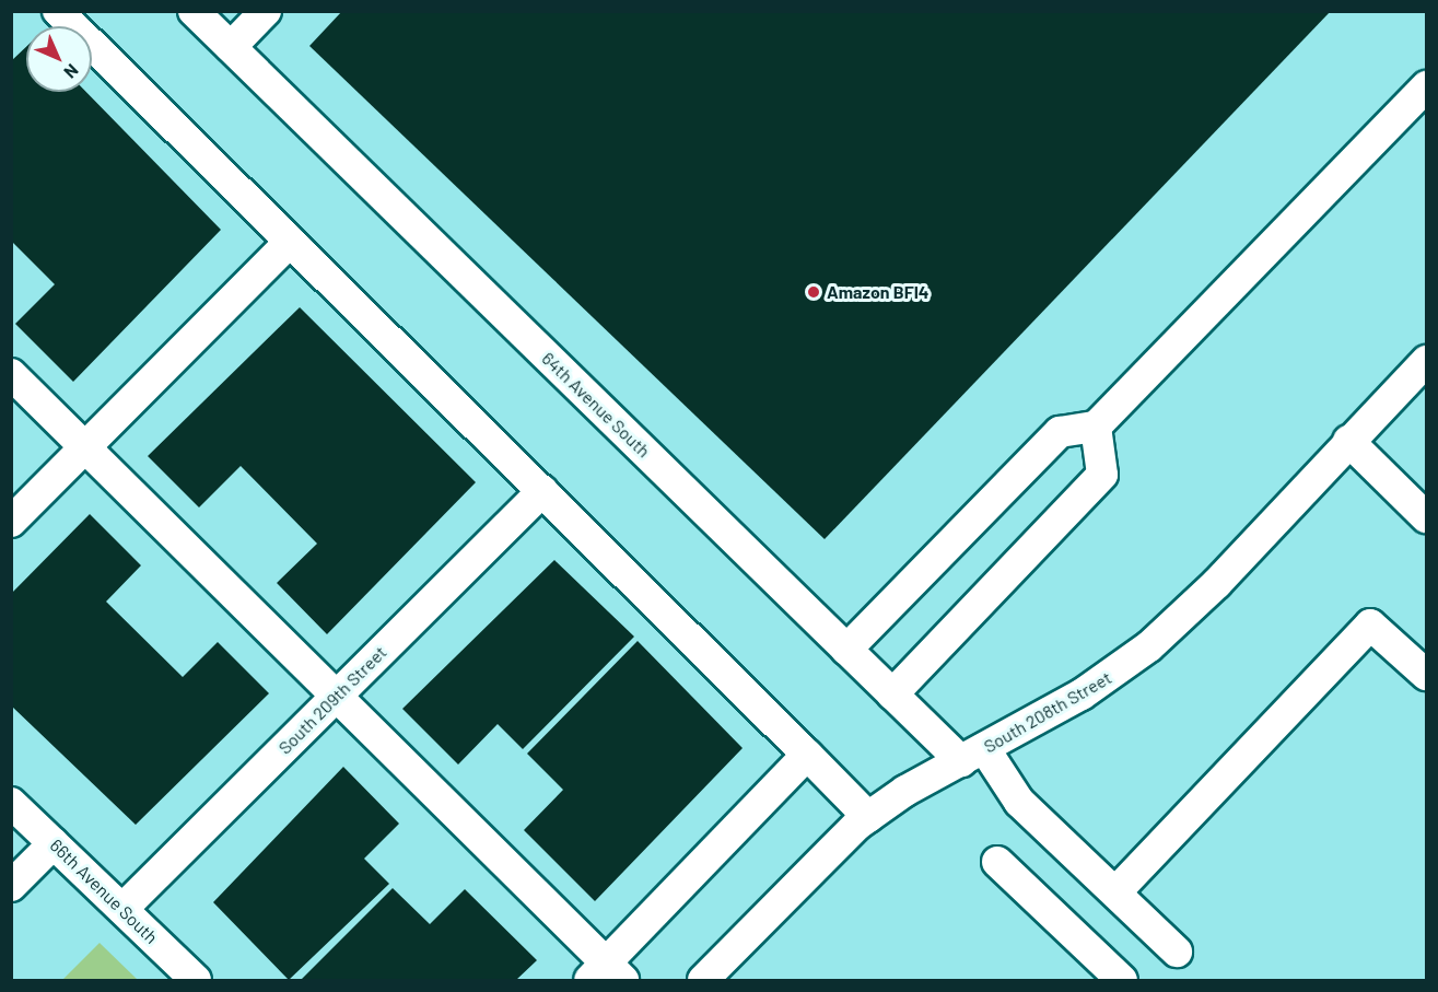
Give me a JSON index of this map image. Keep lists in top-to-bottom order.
{
  "streets": {
    "street": [
      "64th Avenue South",
      "South 209th Street",
      "South 208th Street",
      "66th Avenue South"
    ]
  },
  "crossings": [
    ["64th Avenue South", "South 208th Street"],
    ["South 209th Street", "66th Avenue South"]
  ],
  "places": ["Amazon BFI4"],
  "north": "bottom right"
}
